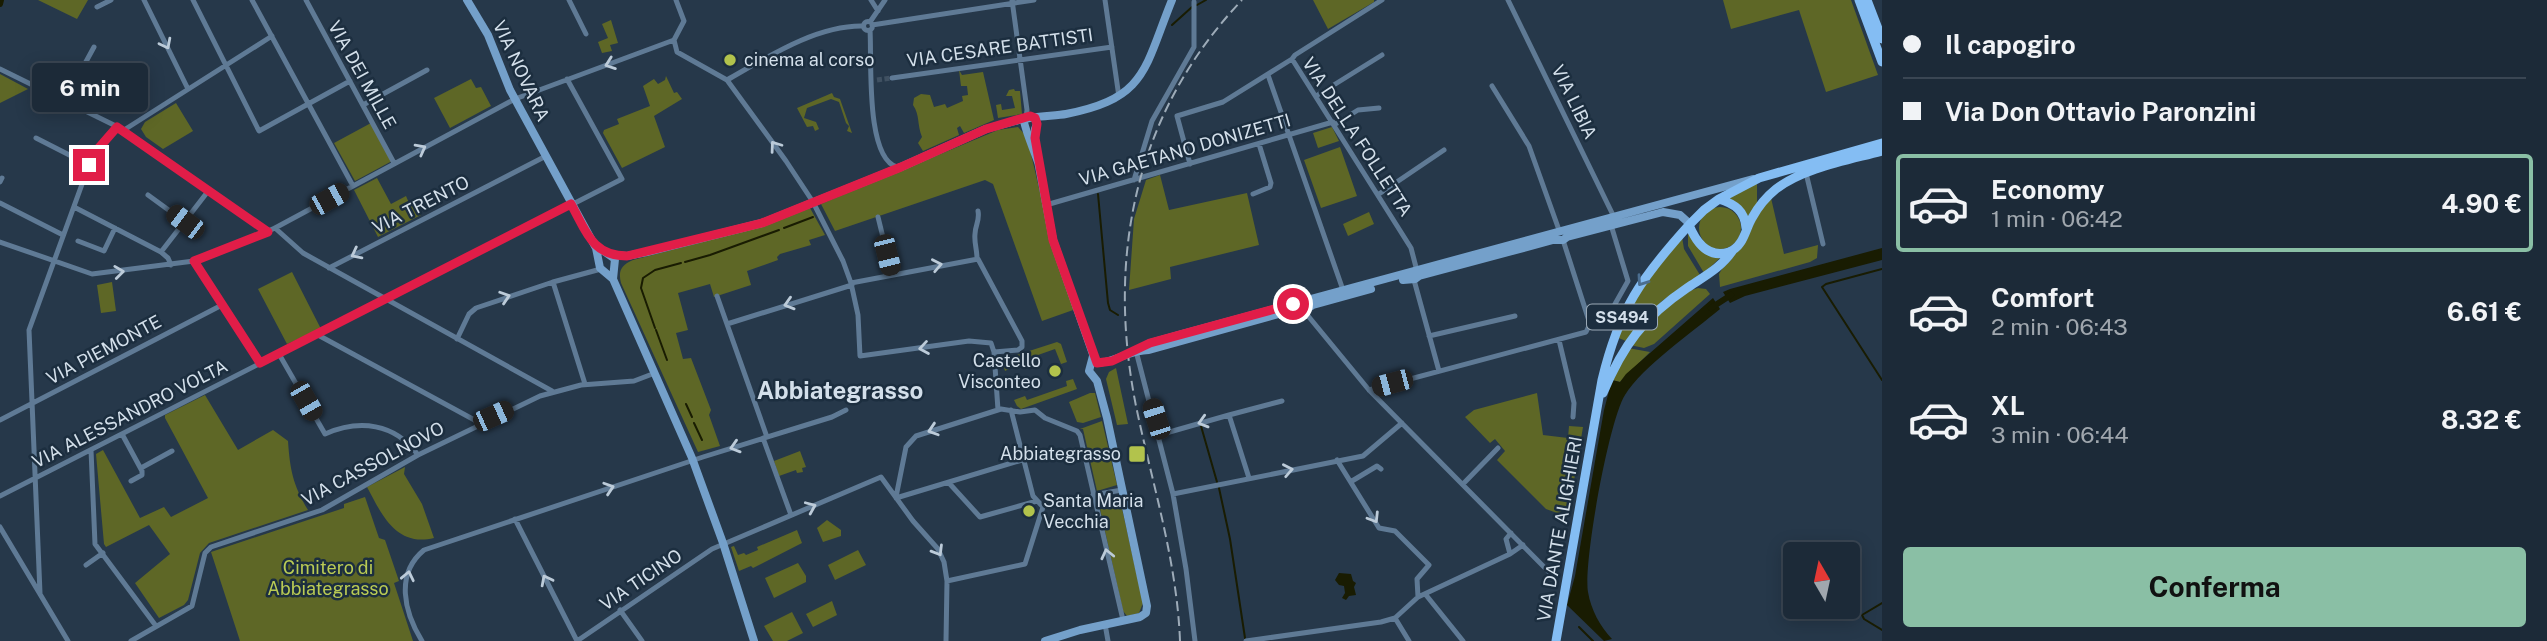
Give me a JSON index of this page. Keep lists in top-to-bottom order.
{
  "streets": {
    "main road": ["SS494", "VIA DANTE ALIGHIERI"],
    "street": [
      "VIA CESARE BATTISTI",
      "VIA NOVARA",
      "VIA DEI MILLE",
      "VIA LIBIA",
      "VIA DELLA FOLLETTA",
      "VIA GAETANO DONIZETTI",
      "VIA TRENTO",
      "VIA PIEMONTE",
      "VIA ALESSANDRO VOLTA",
      "VIA CASSOLNOVO",
      "VIA TICINO"
    ]
  },
  "crossings": [
    ["VIA NOVARA", "VIA TRENTO"],
    ["VIA NOVARA", "VIA ALESSANDRO VOLTA"],
    ["VIA DELLA FOLLETTA", "VIA GAETANO DONIZETTI"],
    ["SS494", "VIA DANTE ALIGHIERI"]
  ],
  "one_way": ["VIA TRENTO"],
  "districts": ["Abbiategrasso"],
  "parks": ["Cimitero di Abbiategrasso"],
  "places": {
    "other": ["cinema al corso", "Castello Visconteo", "Santa Maria Vecchia"],
    "transit": ["Abbiategrasso"]
  },
  "north": "top",
  "page": {
    "banner": ["Il capogiro", "Via Don Ottavio Paronzini"],
    "bubble": "6 min",
    "list": [
      {
        "name": "Economy",
        "note": "1 min · 06:42",
        "value": "4.90 €"
      },
      {
        "name": "Comfort",
        "note": "2 min · 06:43",
        "value": "6.61 €"
      },
      {
        "name": "XL",
        "note": "3 min · 06:44",
        "value": "8.32 €"
      }
    ],
    "buttons": "Conferma"
  }
}
